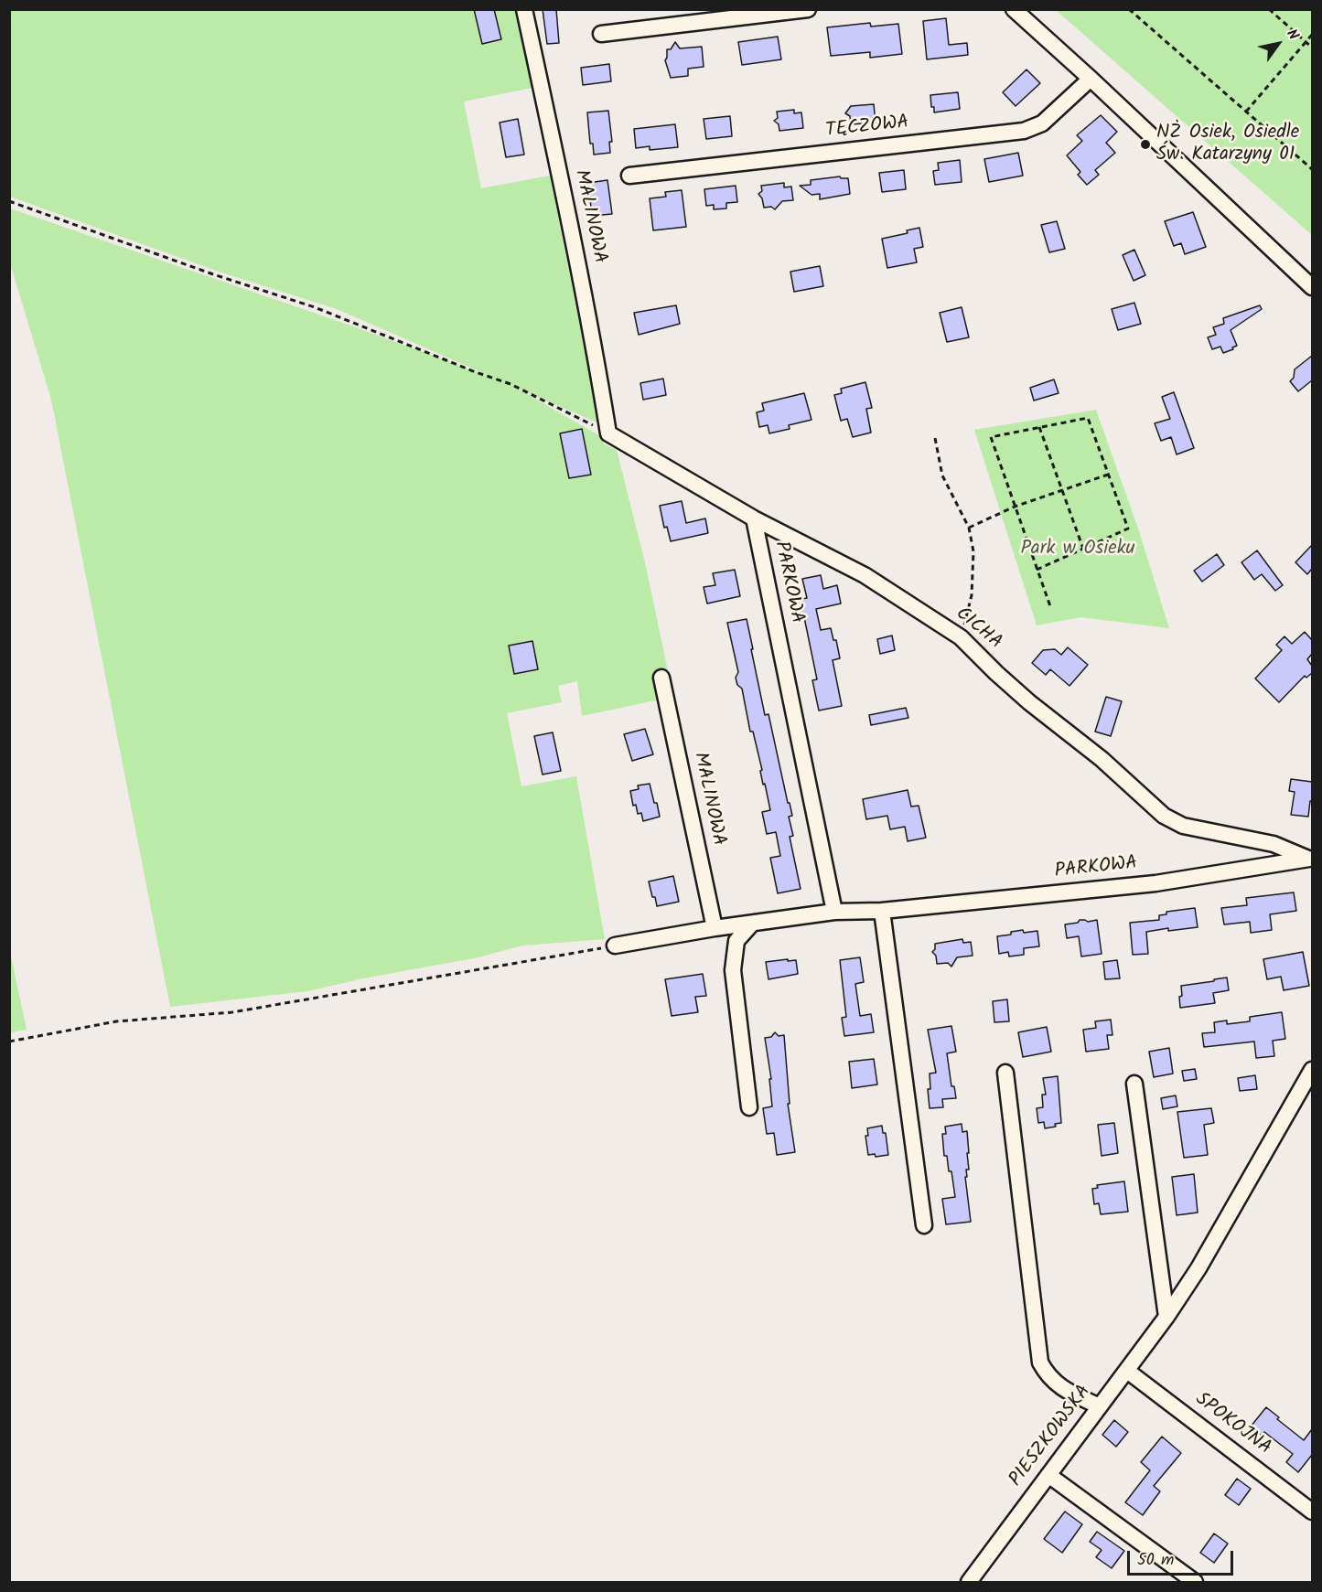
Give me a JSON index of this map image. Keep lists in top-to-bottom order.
{
  "streets": {
    "street": [
      "TĘCZOWA",
      "MALINOWA",
      "PARKOWA",
      "CICHA",
      "SPOKOJNA",
      "PIESZKOWSKA"
    ]
  },
  "crossings": [
    ["MALINOWA", "PARKOWA"],
    ["MALINOWA", "CICHA"],
    ["PARKOWA", "CICHA"],
    ["SPOKOJNA", "PIESZKOWSKA"]
  ],
  "parks": ["Park w Osieku"],
  "places": ["NŻ Osiek, Osiedle Św. Katarzyny 01"],
  "scale_bar": "50 m",
  "north": "top right"
}
